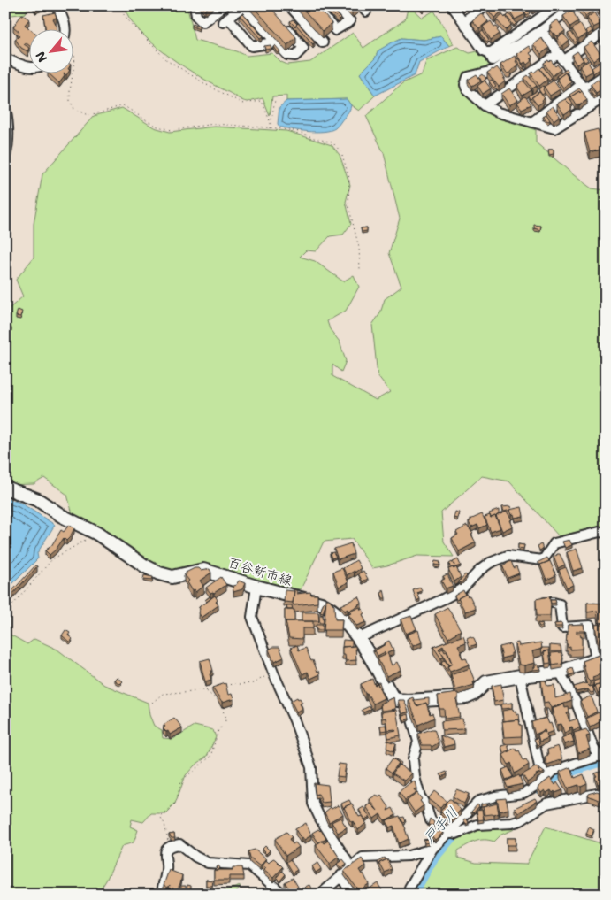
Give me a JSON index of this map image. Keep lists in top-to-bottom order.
{
  "streets": {
    "main road": ["百谷新市線"]
  },
  "water": ["戸手川"],
  "north": "bottom left"
}
